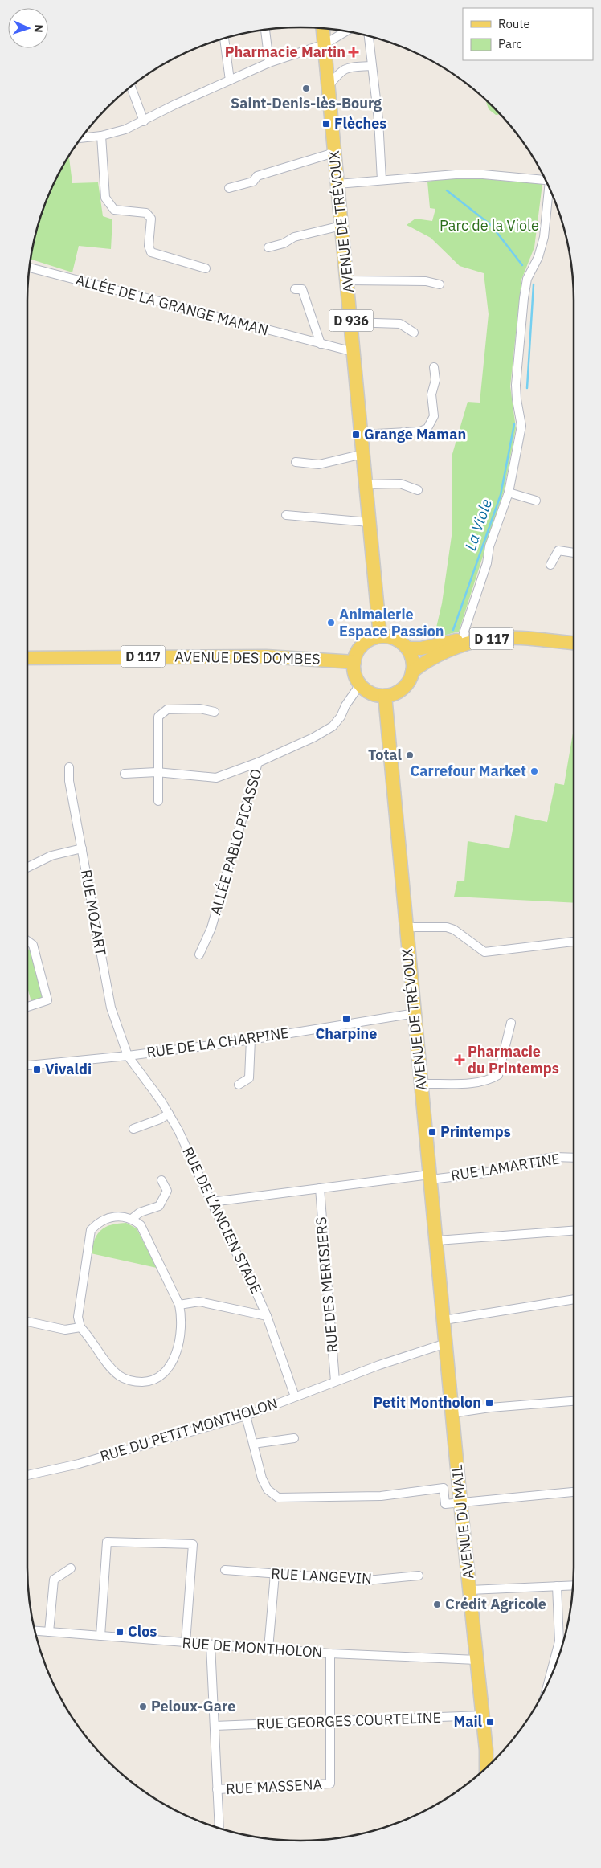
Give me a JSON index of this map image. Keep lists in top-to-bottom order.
{
  "streets": {
    "main road": [
      "AVENUE DE TRÉVOUX",
      "D 936",
      "D 117",
      "AVENUE DES DOMBES",
      "AVENUE DU MAIL"
    ],
    "street": [
      "ALLÉE DE LA GRANGE MAMAN",
      "ALLÉE PABLO PICASSO",
      "RUE MOZART",
      "RUE DE LA CHARPINE",
      "RUE LAMARTINE",
      "RUE DE L’ANCIEN STADE",
      "RUE DES MERISIERS",
      "RUE DU PETIT MONTHOLON",
      "RUE LANGEVIN",
      "RUE DE MONTHOLON",
      "RUE GEORGES COURTELINE",
      "RUE MASSENA"
    ]
  },
  "crossings": [
    ["AVENUE DE TRÉVOUX", "ALLÉE DE LA GRANGE MAMAN"],
    ["AVENUE DE TRÉVOUX", "D 117"],
    ["AVENUE DE TRÉVOUX", "AVENUE DES DOMBES"],
    ["AVENUE DE TRÉVOUX", "ALLÉE PABLO PICASSO"],
    ["AVENUE DE TRÉVOUX", "RUE DE LA CHARPINE"],
    ["AVENUE DE TRÉVOUX", "RUE LAMARTINE"],
    ["AVENUE DE TRÉVOUX", "RUE DU PETIT MONTHOLON"],
    ["AVENUE DE TRÉVOUX", "AVENUE DU MAIL"],
    ["D 117", "AVENUE DES DOMBES"],
    ["D 117", "ALLÉE PABLO PICASSO"],
    ["AVENUE DES DOMBES", "ALLÉE PABLO PICASSO"],
    ["RUE MOZART", "RUE DE LA CHARPINE"],
    ["RUE MOZART", "RUE DE L’ANCIEN STADE"],
    ["RUE DE LA CHARPINE", "RUE DE L’ANCIEN STADE"],
    ["RUE LAMARTINE", "RUE DE L’ANCIEN STADE"],
    ["RUE LAMARTINE", "RUE DES MERISIERS"],
    ["RUE DE L’ANCIEN STADE", "RUE DU PETIT MONTHOLON"],
    ["RUE DES MERISIERS", "RUE DU PETIT MONTHOLON"],
    ["RUE DU PETIT MONTHOLON", "AVENUE DU MAIL"],
    ["AVENUE DU MAIL", "RUE DE MONTHOLON"],
    ["AVENUE DU MAIL", "RUE GEORGES COURTELINE"],
    ["RUE GEORGES COURTELINE", "RUE MASSENA"]
  ],
  "water": ["La Viole"],
  "parks": ["Parc de la Viole"],
  "places": {
    "health": ["Pharmacie Martin", "Pharmacie du Printemps"],
    "other": [
      "Saint-Denis-lès-Bourg",
      "Animalerie Espace Passion",
      "Total",
      "Carrefour Market",
      "Crédit Agricole",
      "Peloux-Gare"
    ],
    "transit": [
      "Flèches",
      "Grange Maman",
      "Charpine",
      "Vivaldi",
      "Printemps",
      "Petit Montholon",
      "Clos",
      "Mail"
    ]
  },
  "legend": ["Route", "Parc"],
  "north": "right"
}
